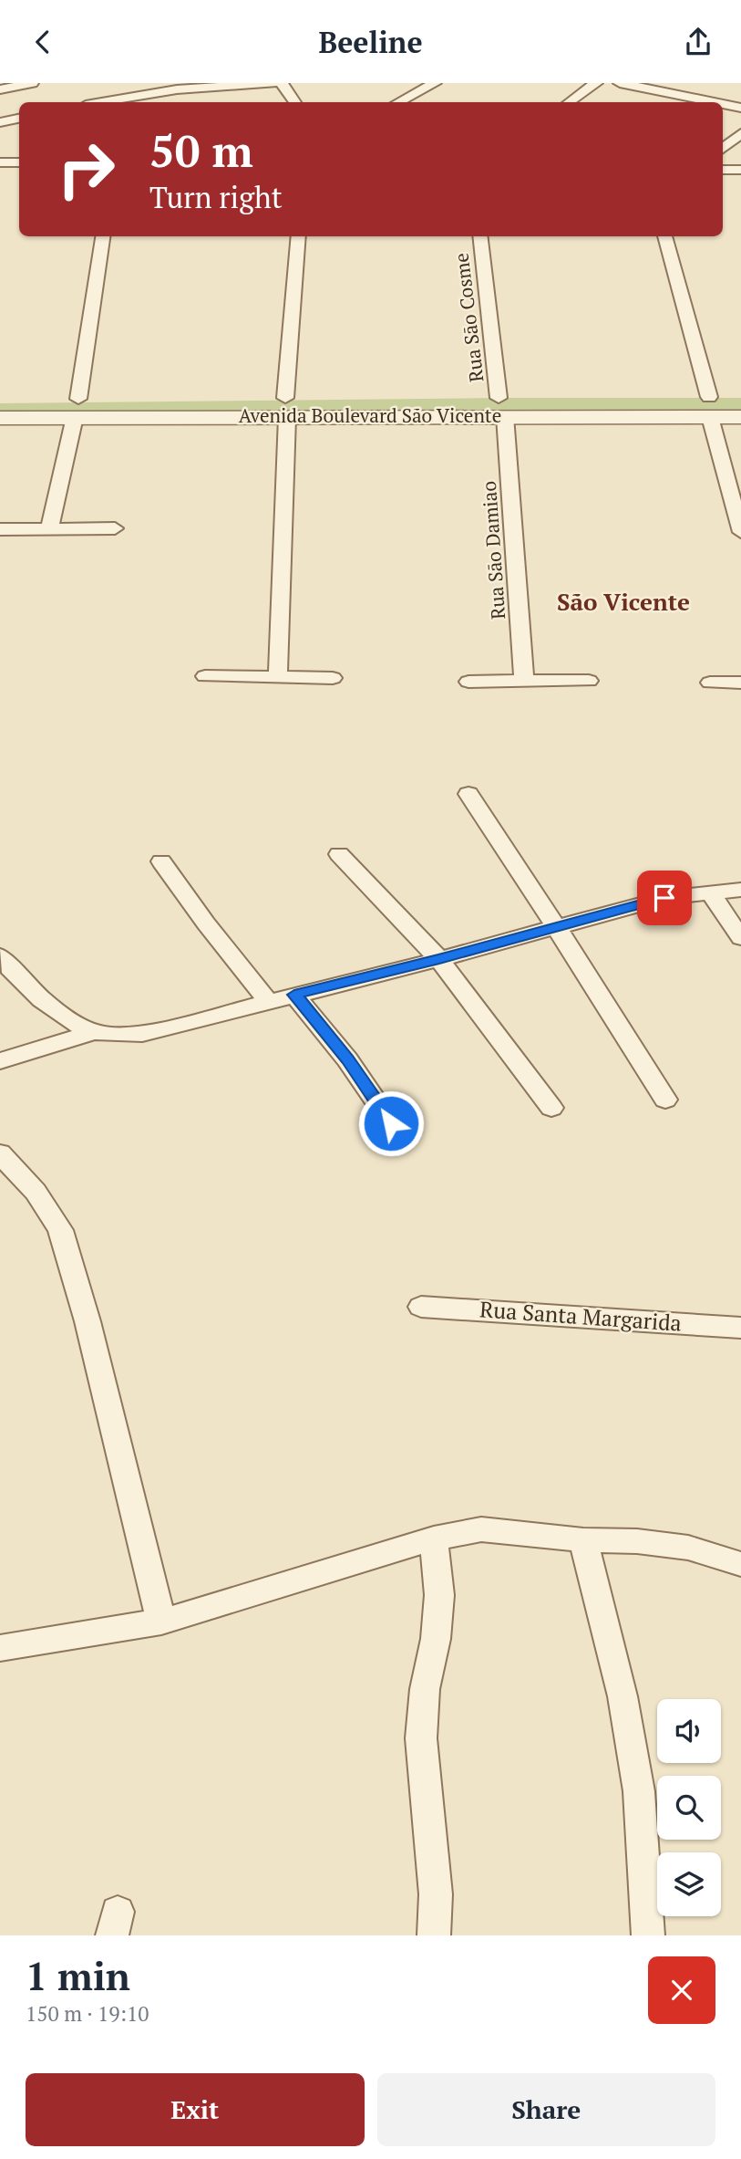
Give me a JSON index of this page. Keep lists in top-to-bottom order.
{
  "streets": {
    "street": [
      "Rua Sāo Cosme",
      "Avenida Boulevard São Vicente",
      "Rua Sāo Damiao",
      "Rua Santa Margarida"
    ]
  },
  "crossings": [
    ["Rua Sāo Cosme", "Avenida Boulevard São Vicente"],
    ["Rua Sāo Cosme", "Rua Sāo Damiao"],
    ["Avenida Boulevard São Vicente", "Rua Sāo Damiao"]
  ],
  "districts": ["São Vicente"],
  "page": {
    "header": "Beeline",
    "turn": ["50 m", "Turn right"],
    "heading": ["1 min", "150 m · 19:10"],
    "buttons": ["Exit", "Share"]
  }
}
